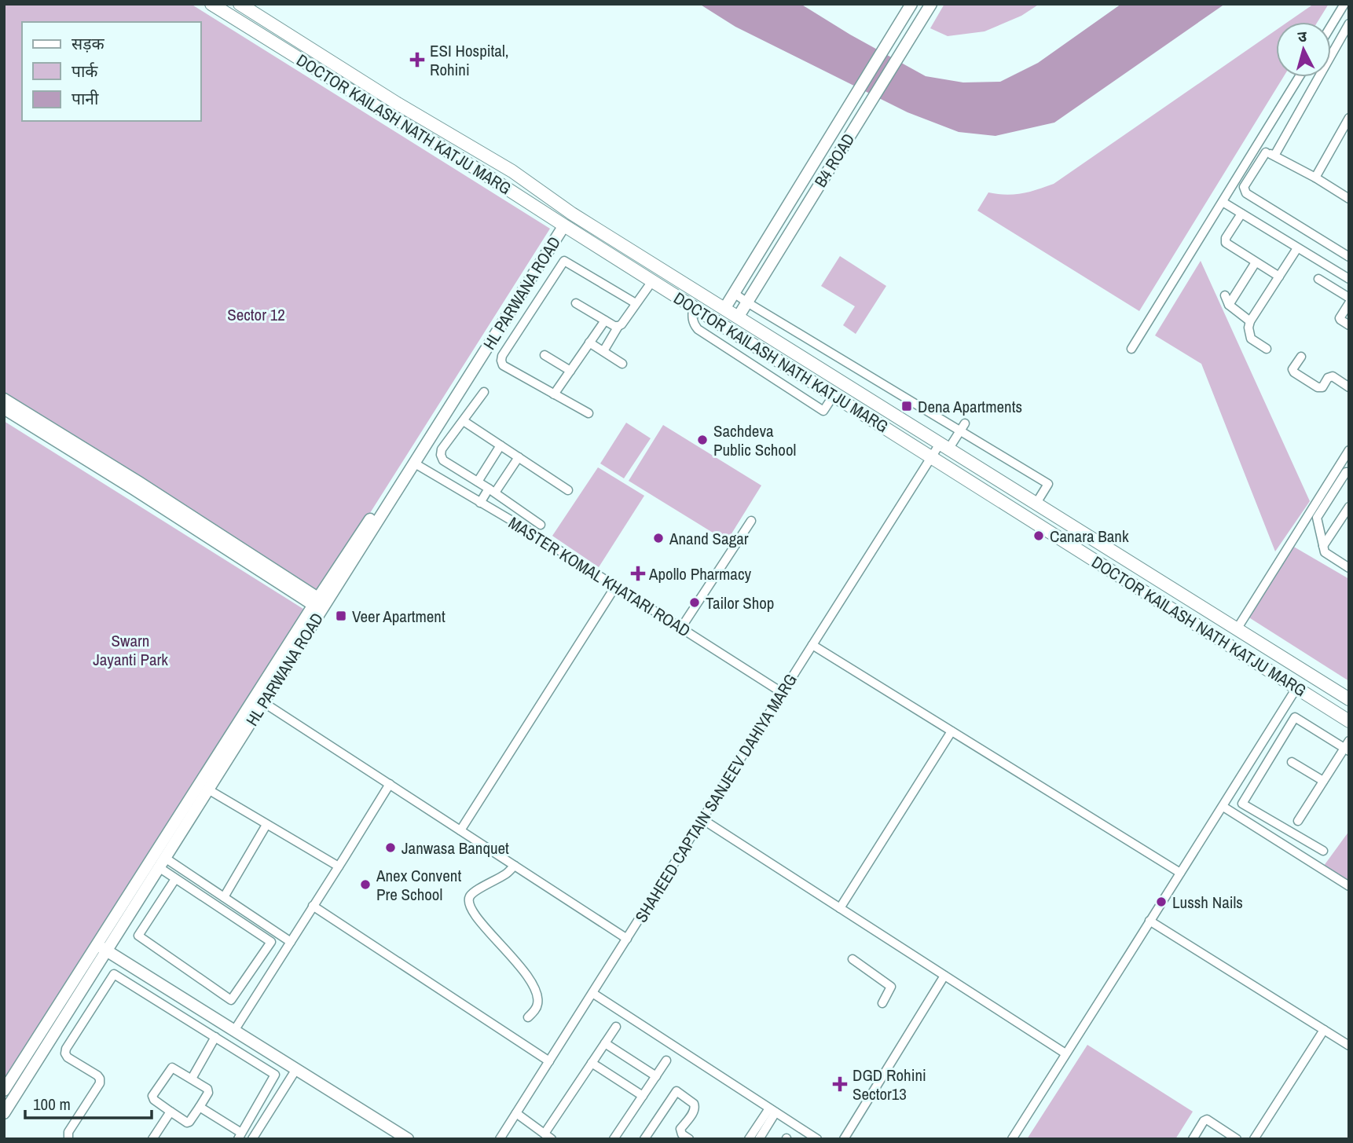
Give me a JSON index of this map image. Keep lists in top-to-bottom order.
{
  "streets": {
    "main road": ["DOCTOR KAILASH NATH KATJU MARG"],
    "street": [
      "B4 ROAD",
      "HL PARWANA ROAD",
      "MASTER KOMAL KHATARI ROAD",
      "SHAHEED CAPTAIN SANJEEV DAHIYA MARG"
    ]
  },
  "crossings": [
    ["DOCTOR KAILASH NATH KATJU MARG", "B4 ROAD"],
    ["DOCTOR KAILASH NATH KATJU MARG", "HL PARWANA ROAD"],
    ["DOCTOR KAILASH NATH KATJU MARG", "SHAHEED CAPTAIN SANJEEV DAHIYA MARG"],
    ["HL PARWANA ROAD", "MASTER KOMAL KHATARI ROAD"],
    ["MASTER KOMAL KHATARI ROAD", "SHAHEED CAPTAIN SANJEEV DAHIYA MARG"]
  ],
  "parks": ["Sector 12", "Swarn Jayanti Park"],
  "places": {
    "health": ["ESI Hospital, Rohini", "Apollo Pharmacy", "DGD Rohini Sector13"],
    "transit": ["Dena Apartments", "Veer Apartment"],
    "other": [
      "Sachdeva Public School",
      "Canara Bank",
      "Anand Sagar",
      "Tailor Shop",
      "Janwasa Banquet",
      "Anex Convent Pre School",
      "Lussh Nails"
    ]
  },
  "legend": ["सड़क", "पार्क", "पानी"],
  "scale_bar": "100 m",
  "north": "top"
}
